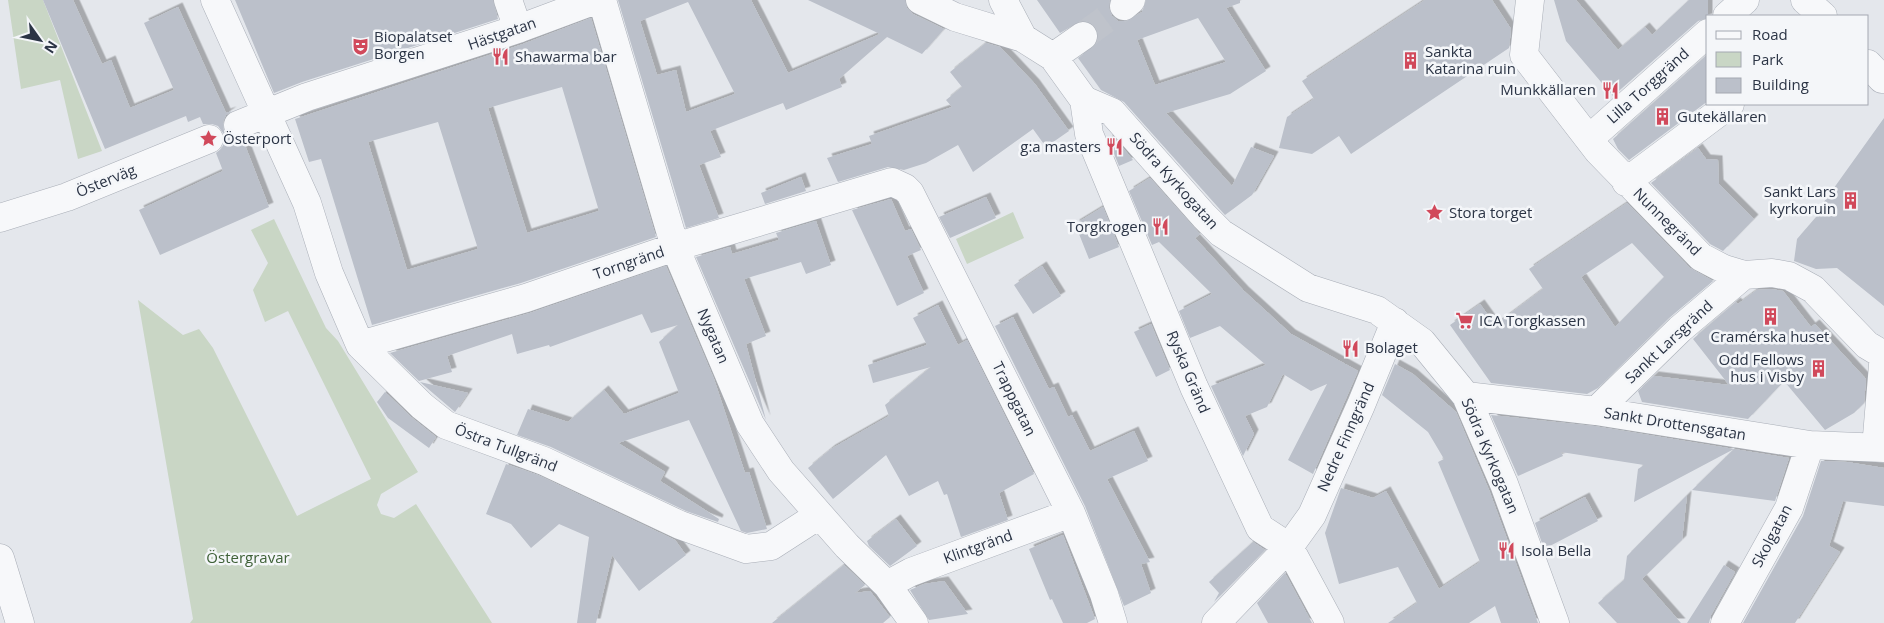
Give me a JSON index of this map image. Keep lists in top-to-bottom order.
{
  "streets": {
    "street": [
      "Hästgatan",
      "Lilla Torggränd",
      "Österväg",
      "Södra Kyrkogatan",
      "Nunnegränd",
      "Torngränd",
      "Nygatan",
      "Sankt Larsgränd",
      "Ryska Gränd",
      "Trappgatan",
      "Sankt Drottensgatan",
      "Nedre Finngränd",
      "Östra Tullgränd",
      "Skolgatan",
      "Klintgränd"
    ]
  },
  "crossings": [
    ["Hästgatan", "Östra Tullgränd"],
    ["Lilla Torggränd", "Nunnegränd"],
    ["Södra Kyrkogatan", "Ryska Gränd"],
    ["Södra Kyrkogatan", "Sankt Drottensgatan"],
    ["Södra Kyrkogatan", "Nedre Finngränd"],
    ["Nunnegränd", "Sankt Larsgränd"],
    ["Torngränd", "Nygatan"],
    ["Torngränd", "Trappgatan"],
    ["Torngränd", "Östra Tullgränd"],
    ["Nygatan", "Östra Tullgränd"],
    ["Nygatan", "Klintgränd"],
    ["Sankt Larsgränd", "Sankt Drottensgatan"],
    ["Ryska Gränd", "Nedre Finngränd"],
    ["Trappgatan", "Klintgränd"],
    ["Sankt Drottensgatan", "Skolgatan"]
  ],
  "parks": ["Östergravar"],
  "places": {
    "theatre": ["Biopalatset Borgen"],
    "restaurant": [
      "Shawarma bar",
      "Munkkällaren",
      "g:a masters",
      "Torgkrogen",
      "Bolaget",
      "Isola Bella"
    ],
    "building": [
      "Sankta Katarina ruin",
      "Gutekällaren",
      "Sankt Lars kyrkoruin",
      "Cramérska huset",
      "Odd Fellows hus i Visby"
    ],
    "place": ["Österport", "Stora torget"],
    "supermarket": ["ICA Torgkassen"]
  },
  "legend": ["Road", "Park", "Building"],
  "north": "bottom right"
}
